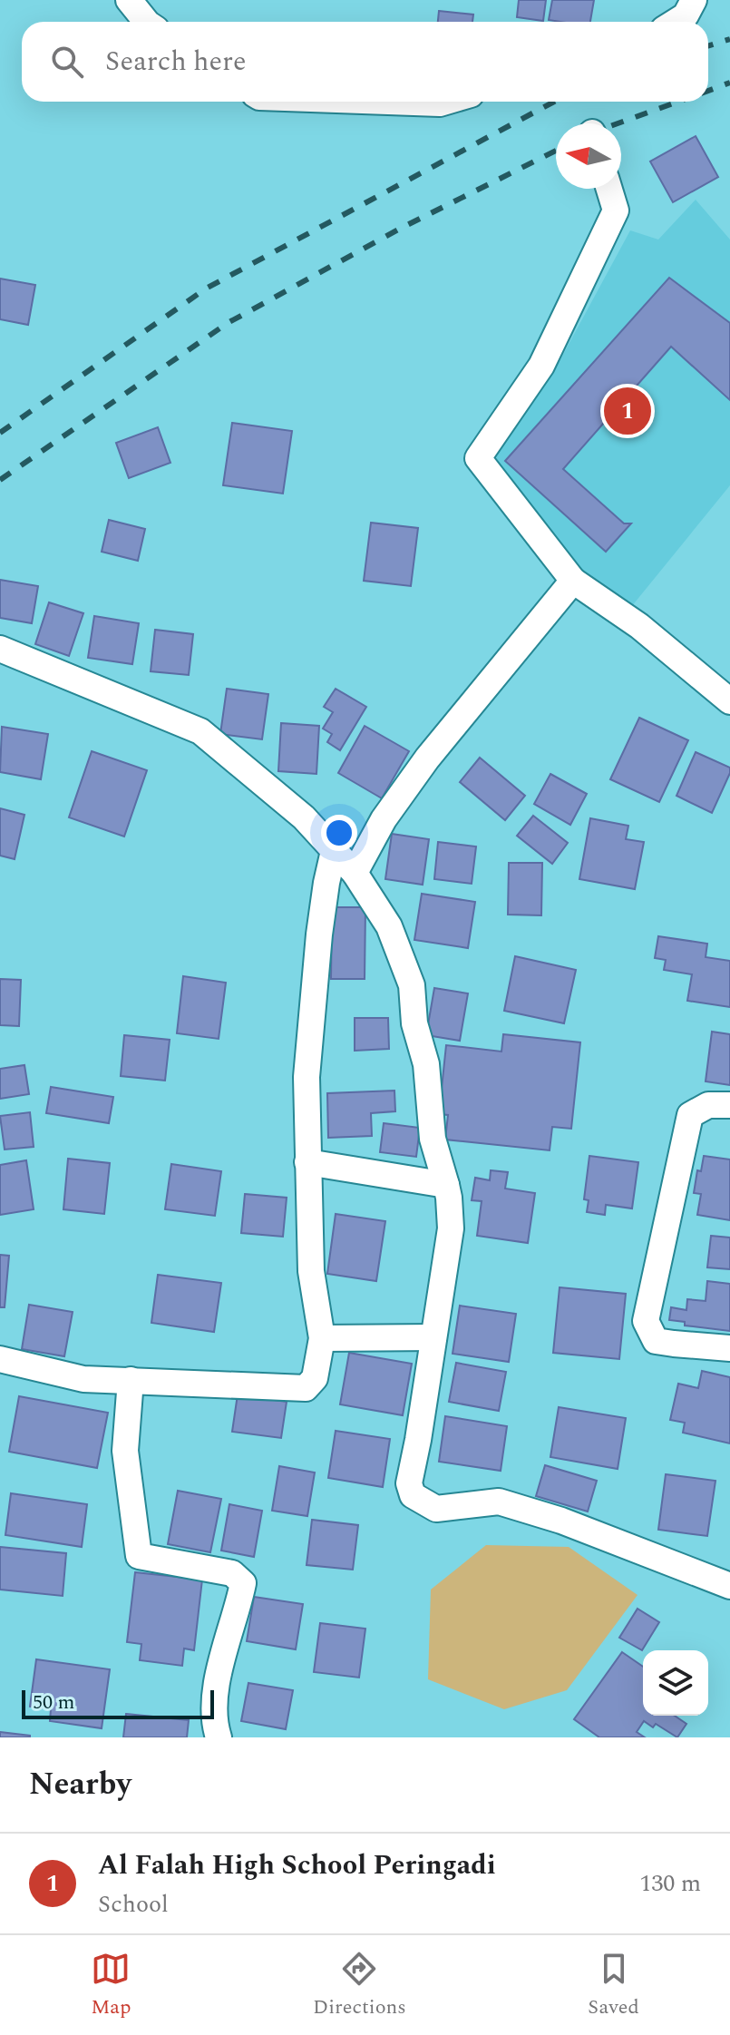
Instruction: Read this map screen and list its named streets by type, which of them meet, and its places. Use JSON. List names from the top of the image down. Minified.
{"scale_bar":"50 m","north":"left","page":{"search":"Search here","pins":"1","scale":"50 m","heading":"Nearby","list":[{"mark":"1","name":"Al Falah High School Peringadi","note":"School","value":"130 m"}],"nav":["Map","Directions","Saved"]}}
